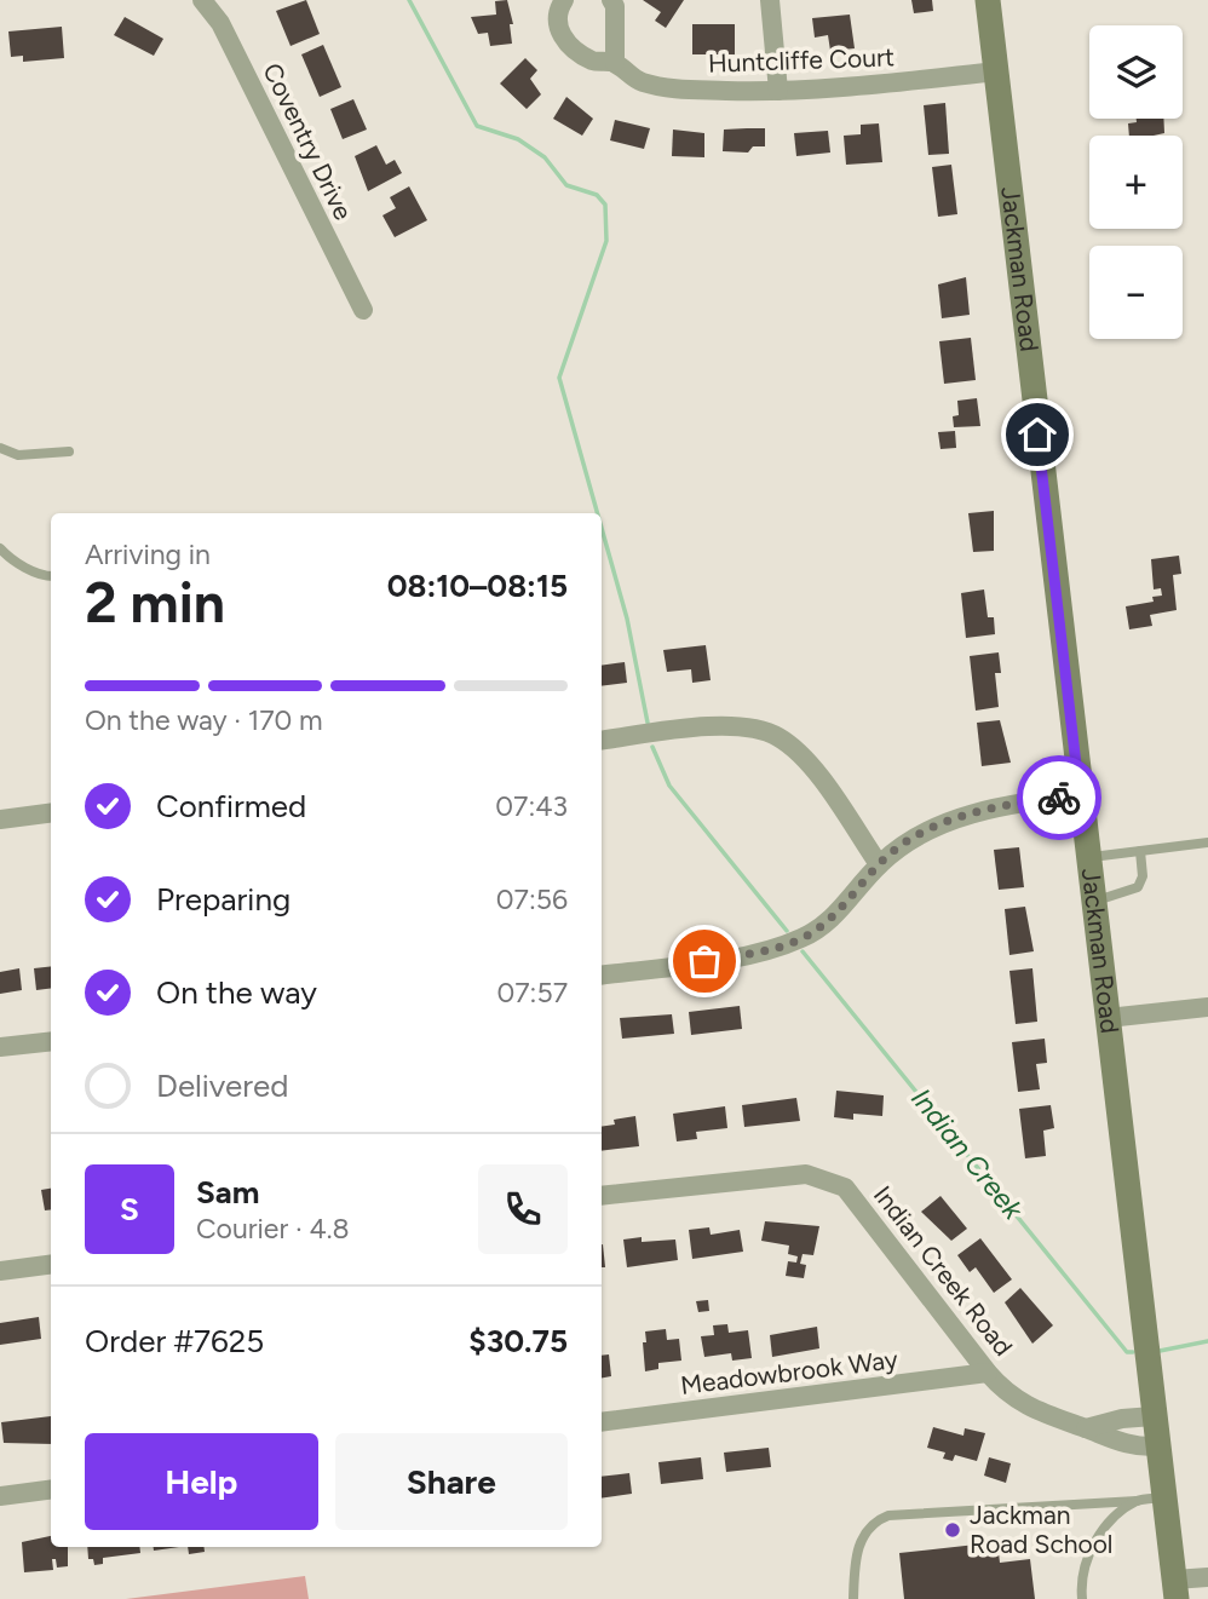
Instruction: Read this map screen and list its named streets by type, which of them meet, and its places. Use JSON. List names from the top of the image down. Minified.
{"streets":{"street":["Huntcliffe Court","Coventry Drive","Jackman Road","Indian Creek Road","Meadowbrook Way"]},"crossings":[["Huntcliffe Court","Jackman Road"],["Jackman Road","Indian Creek Road"],["Indian Creek Road","Meadowbrook Way"]],"water":["Indian Creek"],"places":["Jackman Road School"],"page":{"map_buttons":["+","−"],"heading":["2 min","Arriving in","08:10–08:15"],"panel":["Sam","Courier · 4.8","Order #7625","$30.75"],"bar":"On the way · 170 m","list":[["Confirmed","07:43"],["Preparing","07:56"],["On the way","07:57"],"Delivered"],"round":"S","buttons":["Help","Share"]}}
